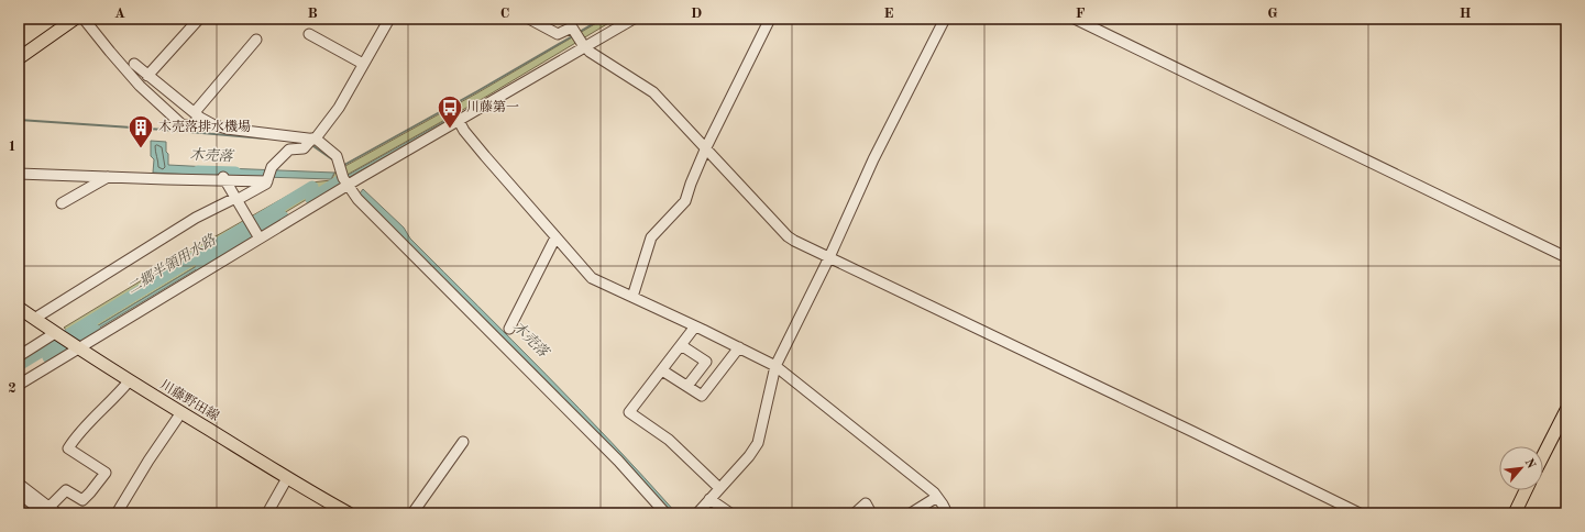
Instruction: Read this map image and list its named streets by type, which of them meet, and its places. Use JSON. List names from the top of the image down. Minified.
{"streets":{"main road":["川藤野田線"]},"water":["木売落","二郷半領用水路"],"places":{"bus stop":["川藤第一"],"building":["木売落排水機場"]},"north":"top right","grid":{"columns":["A","B","C","D","E","F","G","H"],"rows":["1","2"]}}
